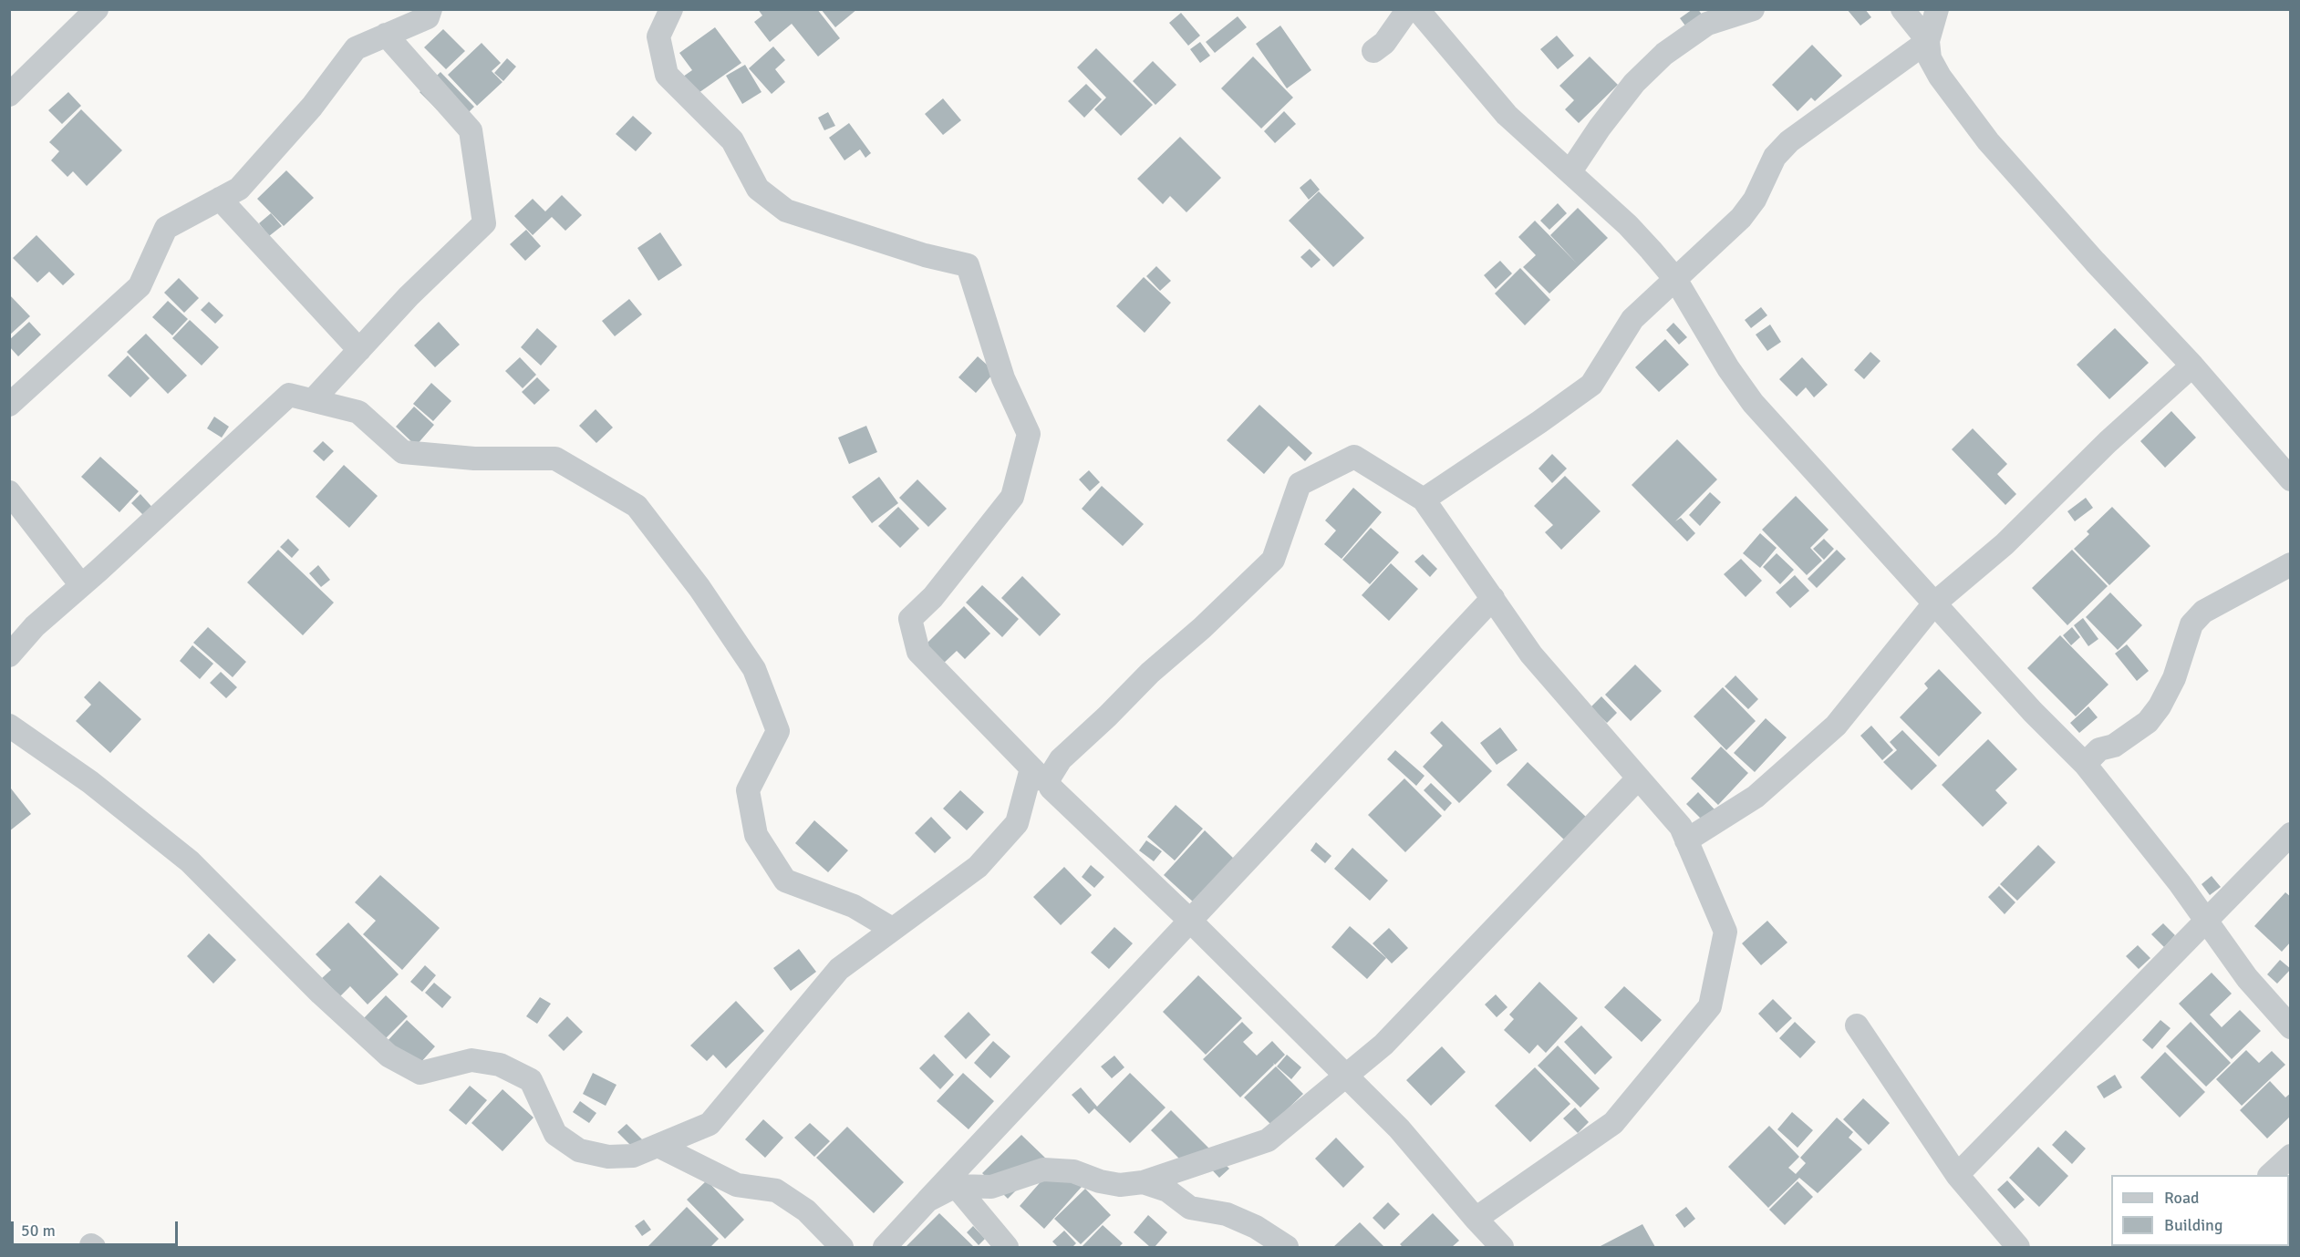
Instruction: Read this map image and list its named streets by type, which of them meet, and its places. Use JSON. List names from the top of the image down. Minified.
{"legend":["Road","Building"],"scale_bar":"50 m"}
